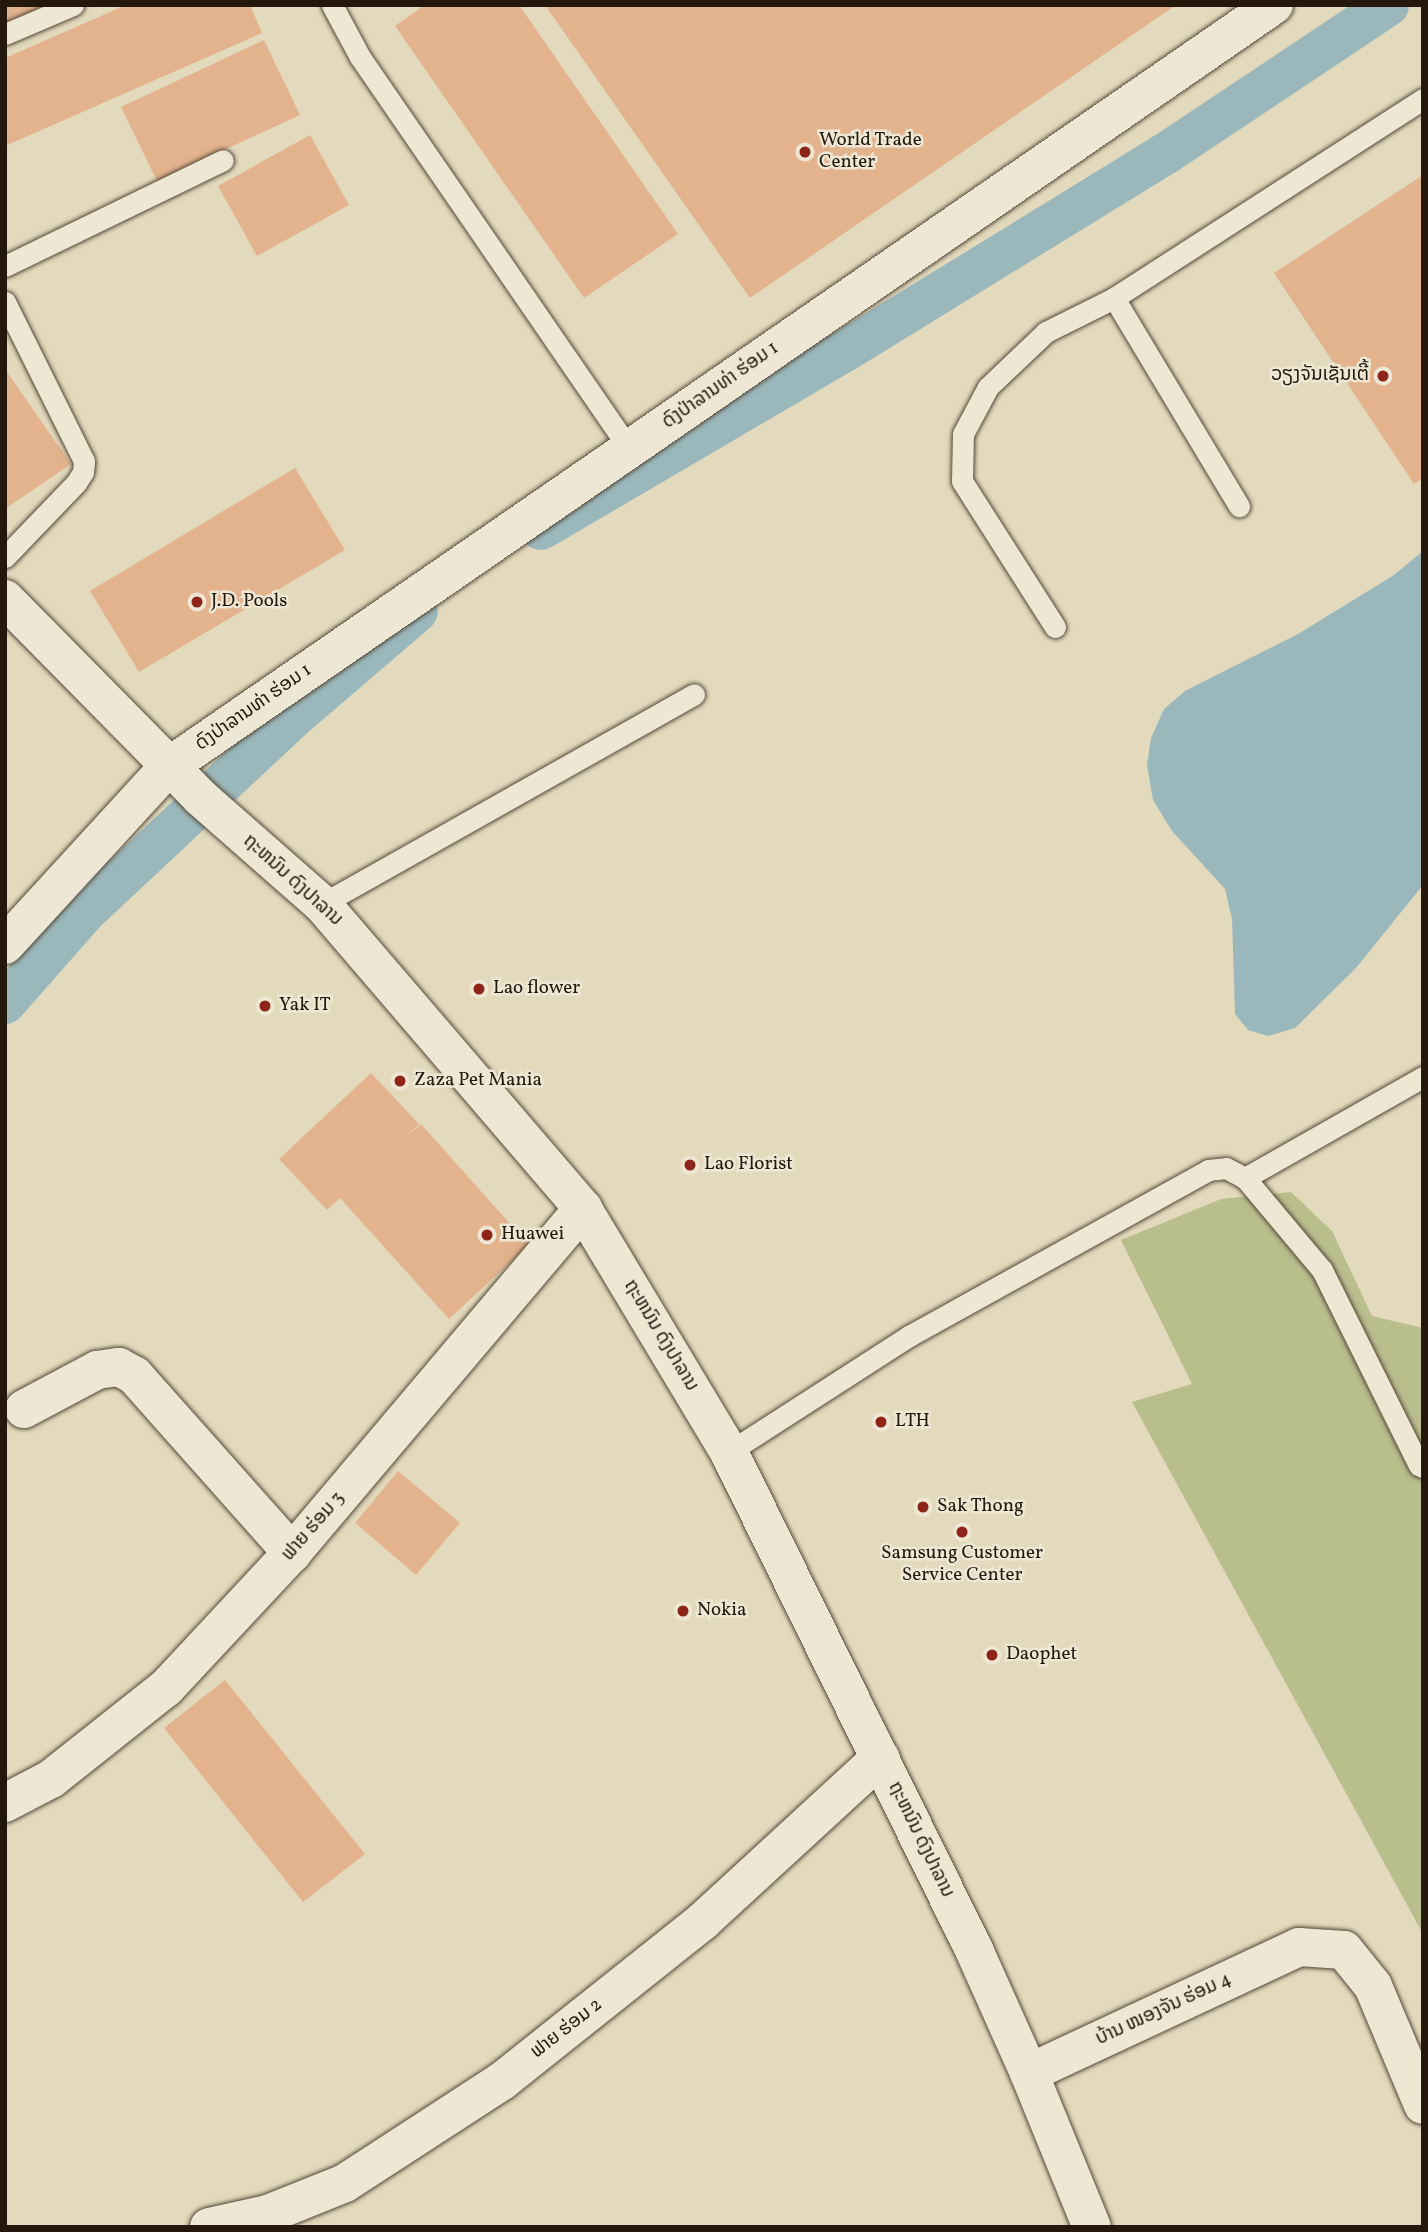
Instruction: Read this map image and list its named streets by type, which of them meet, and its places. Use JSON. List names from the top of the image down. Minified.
{"streets":{"street":["ດົງປ່າລານທ່າ ຮ່ອມ 1","ຖະຫນົນ ດົງປາລານ","ຟາຍ ຮ່ອມ 3","ບ້ານ ໜອງຈັນ ຮ່ອມ 4","ຟາຍ ຮ່ອມ 2"]},"crossings":[["ດົງປ່າລານທ່າ ຮ່ອມ 1","ຖະຫນົນ ດົງປາລານ"],["ຖະຫນົນ ດົງປາລານ","ຟາຍ ຮ່ອມ 3"],["ຖະຫນົນ ດົງປາລານ","ບ້ານ ໜອງຈັນ ຮ່ອມ 4"],["ຖະຫນົນ ດົງປາລານ","ຟາຍ ຮ່ອມ 2"]],"places":["World Trade Center","ວຽງຈັນເຊັນເຕີ້","J.D. Pools","Lao flower","Yak IT","Zaza Pet Mania","Lao Florist","Huawei","LTH","Sak Thong","Samsung Customer Service Center","Nokia","Daophet"]}
